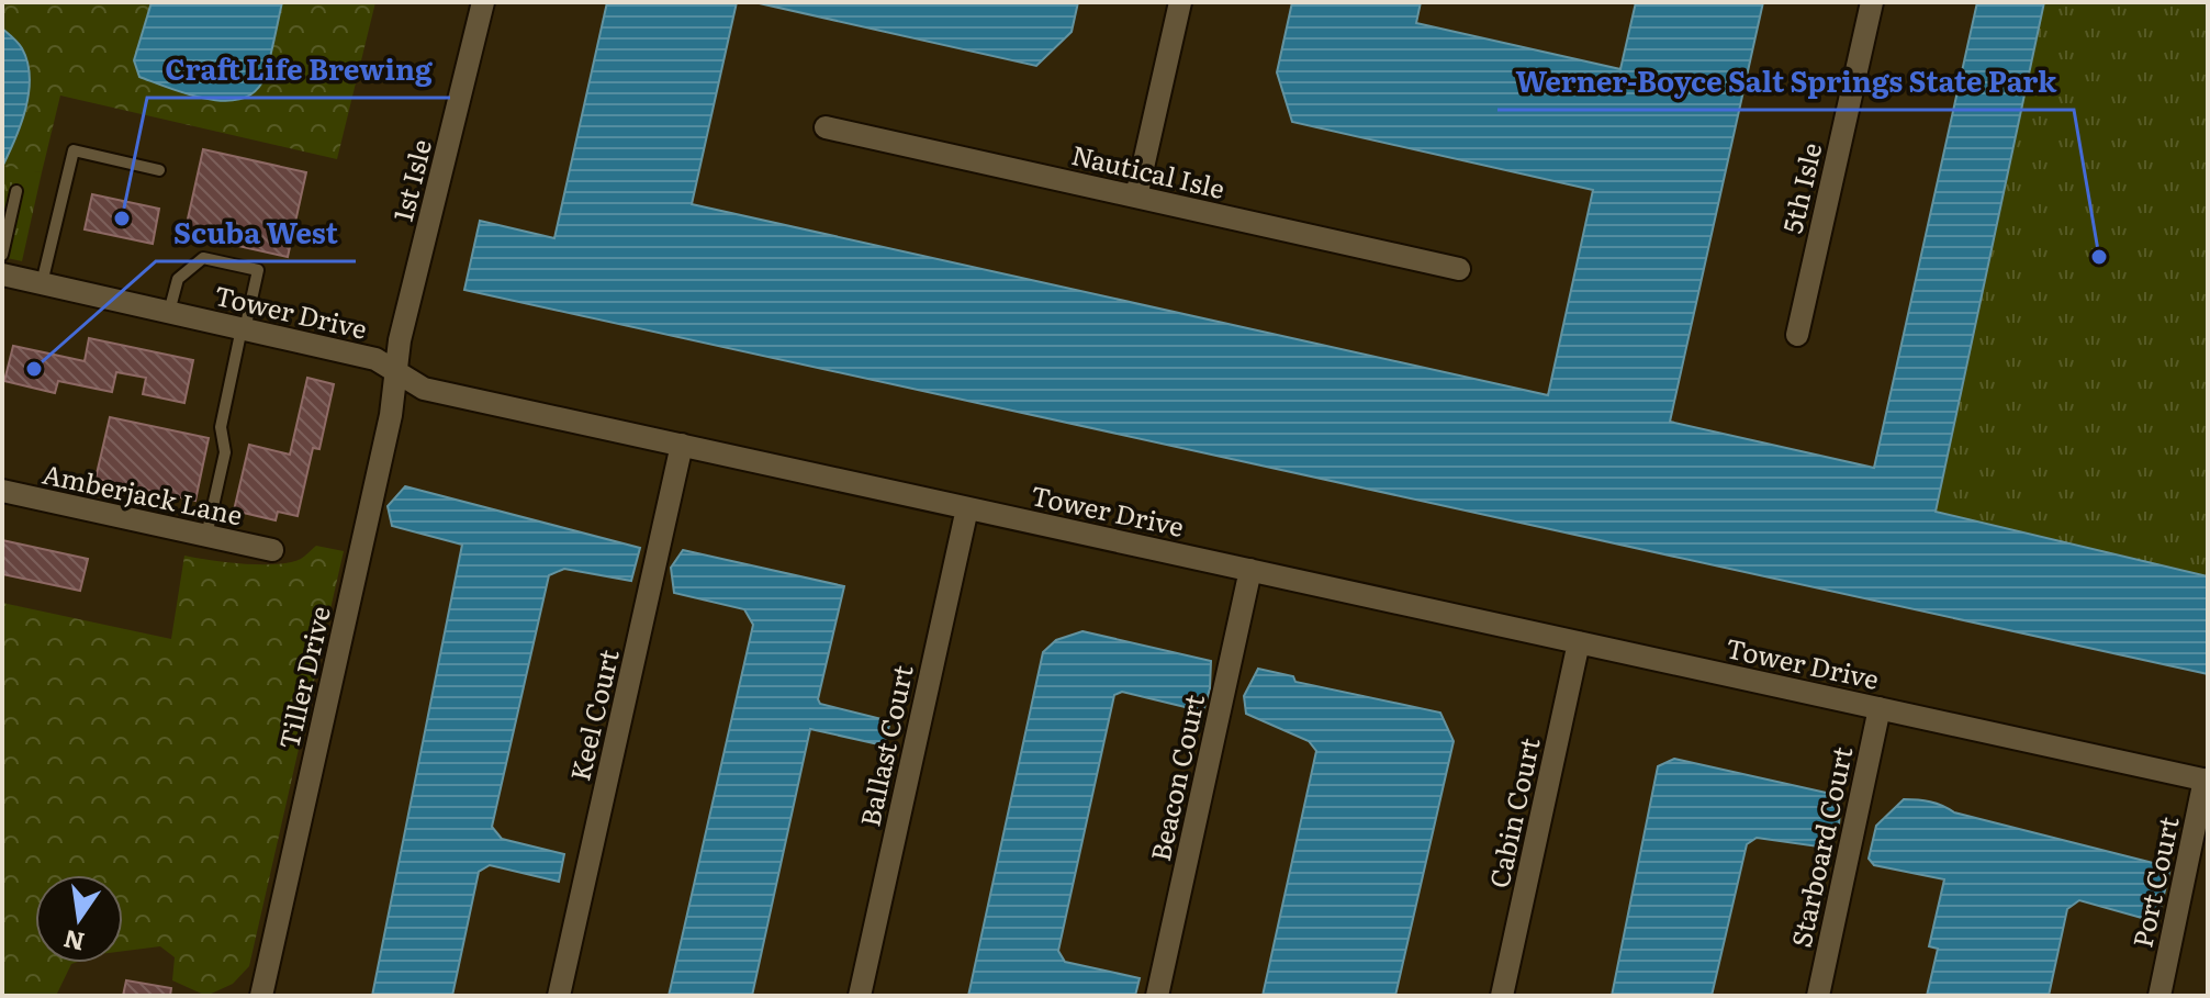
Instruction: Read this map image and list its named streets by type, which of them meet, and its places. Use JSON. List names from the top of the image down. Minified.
{"streets":{"street":["Nautical Isle","1st Isle","5th Isle","Tower Drive","Amberjack Lane","Tiller Drive","Keel Court","Ballast Court","Beacon Court","Cabin Court","Starboard Court","Port Court"]},"crossings":[["1st Isle","Tower Drive"],["1st Isle","Tiller Drive"],["Tower Drive","Tiller Drive"],["Tower Drive","Keel Court"],["Tower Drive","Ballast Court"],["Tower Drive","Beacon Court"],["Tower Drive","Cabin Court"],["Tower Drive","Starboard Court"],["Tower Drive","Port Court"]],"places":["Craft Life Brewing","Werner-Boyce Salt Springs State Park","Scuba West"],"north":"bottom"}
